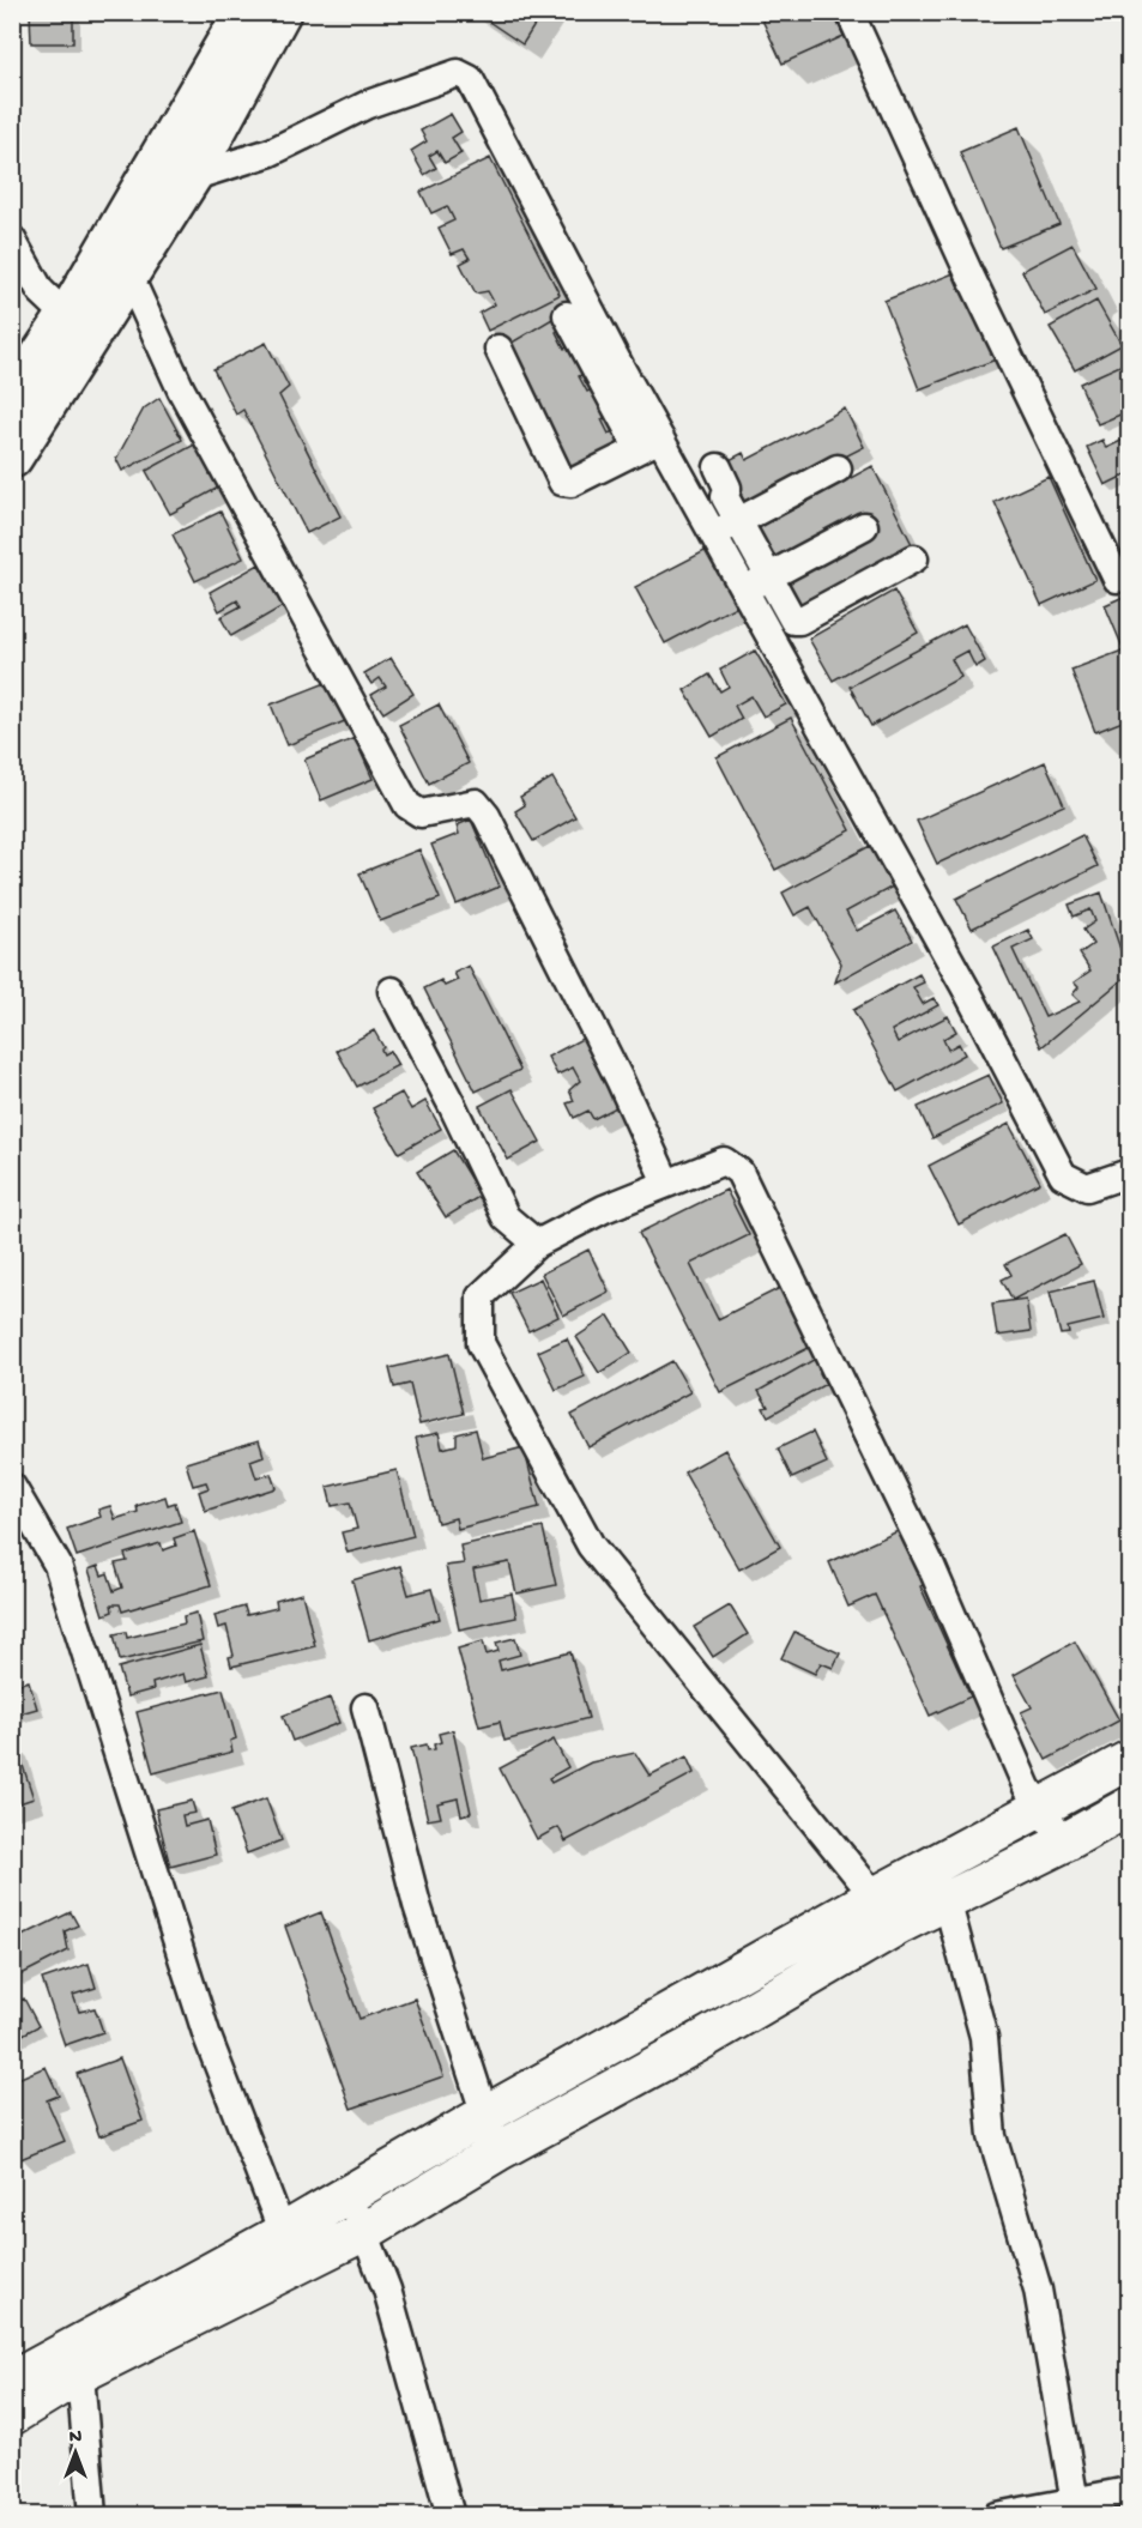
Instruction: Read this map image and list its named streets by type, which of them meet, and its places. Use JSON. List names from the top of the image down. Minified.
{"north":"top"}
